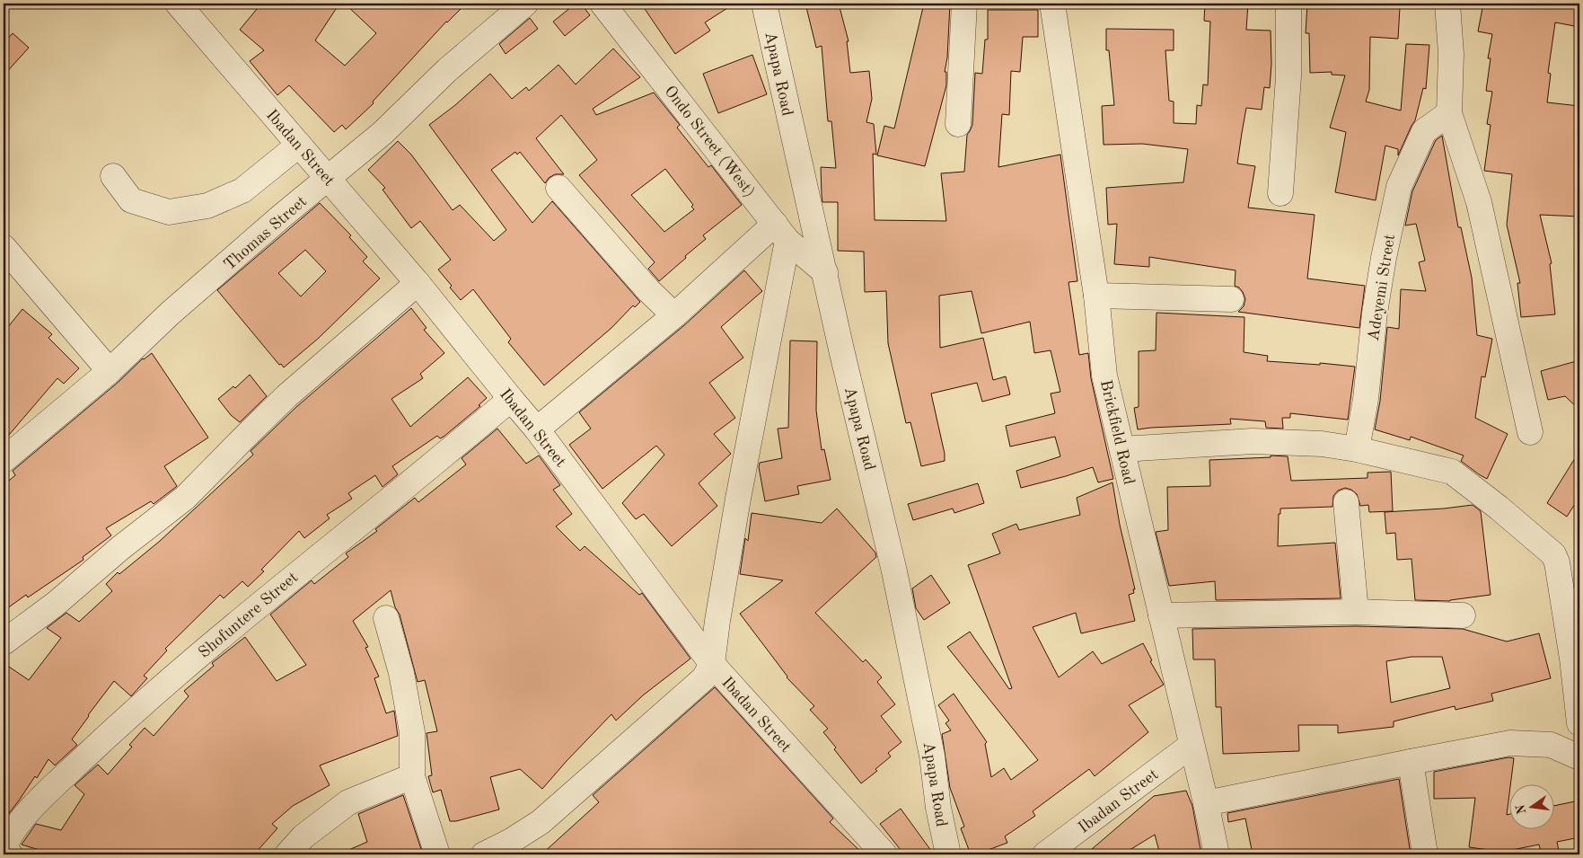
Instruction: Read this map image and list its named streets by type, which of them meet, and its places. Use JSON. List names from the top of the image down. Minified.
{"streets":{"street":["Apapa Road","Ondo Street (West)","Ibadan Street","Thomas Street","Adeyemi Street","Brickfield Road","Shofuntere Street"]},"crossings":[["Apapa Road","Ondo Street (West)"],["Ibadan Street","Thomas Street"],["Ibadan Street","Brickfield Road"],["Ibadan Street","Shofuntere Street"]],"north":"left"}
